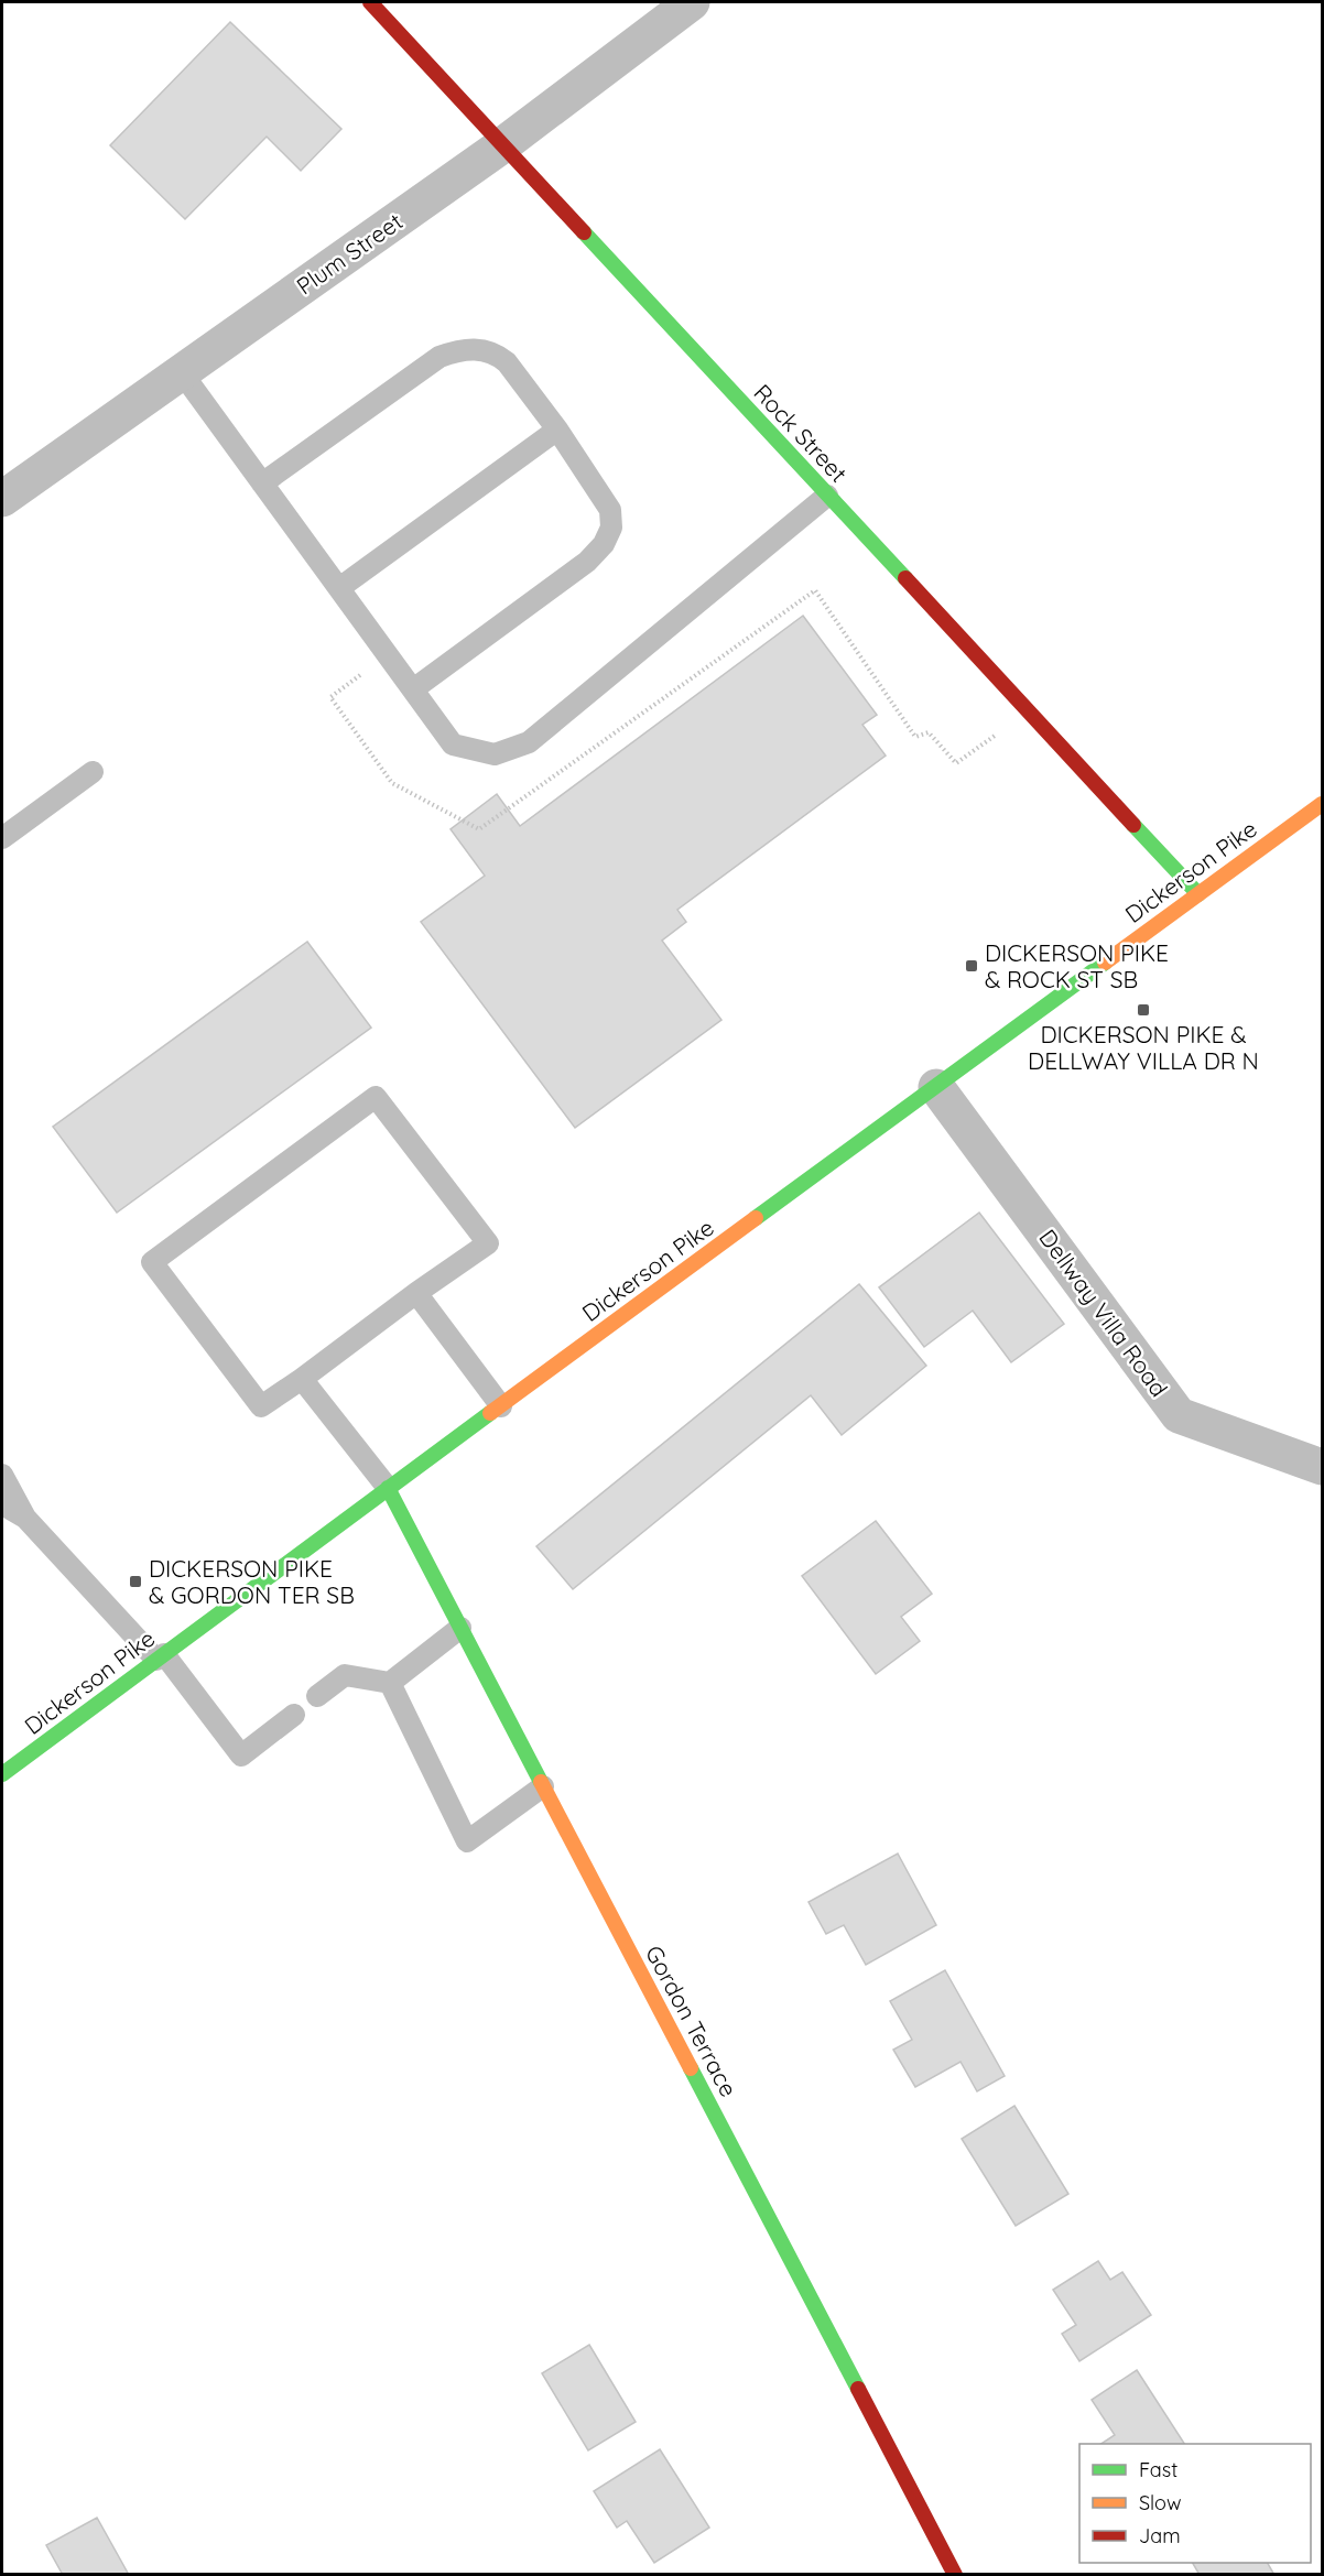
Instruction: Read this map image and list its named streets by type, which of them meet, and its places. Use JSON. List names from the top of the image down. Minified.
{"streets":{"street":["Plum Street","Rock Street","Dickerson Pike","Dellway Villa Road","Gordon Terrace"]},"crossings":[["Plum Street","Rock Street"],["Rock Street","Dickerson Pike"],["Dickerson Pike","Dellway Villa Road"],["Dickerson Pike","Gordon Terrace"]],"places":{"transit":["DICKERSON PIKE & ROCK ST SB","DICKERSON PIKE & DELLWAY VILLA DR N","DICKERSON PIKE & GORDON TER SB"]},"legend":["Fast","Slow","Jam"]}
